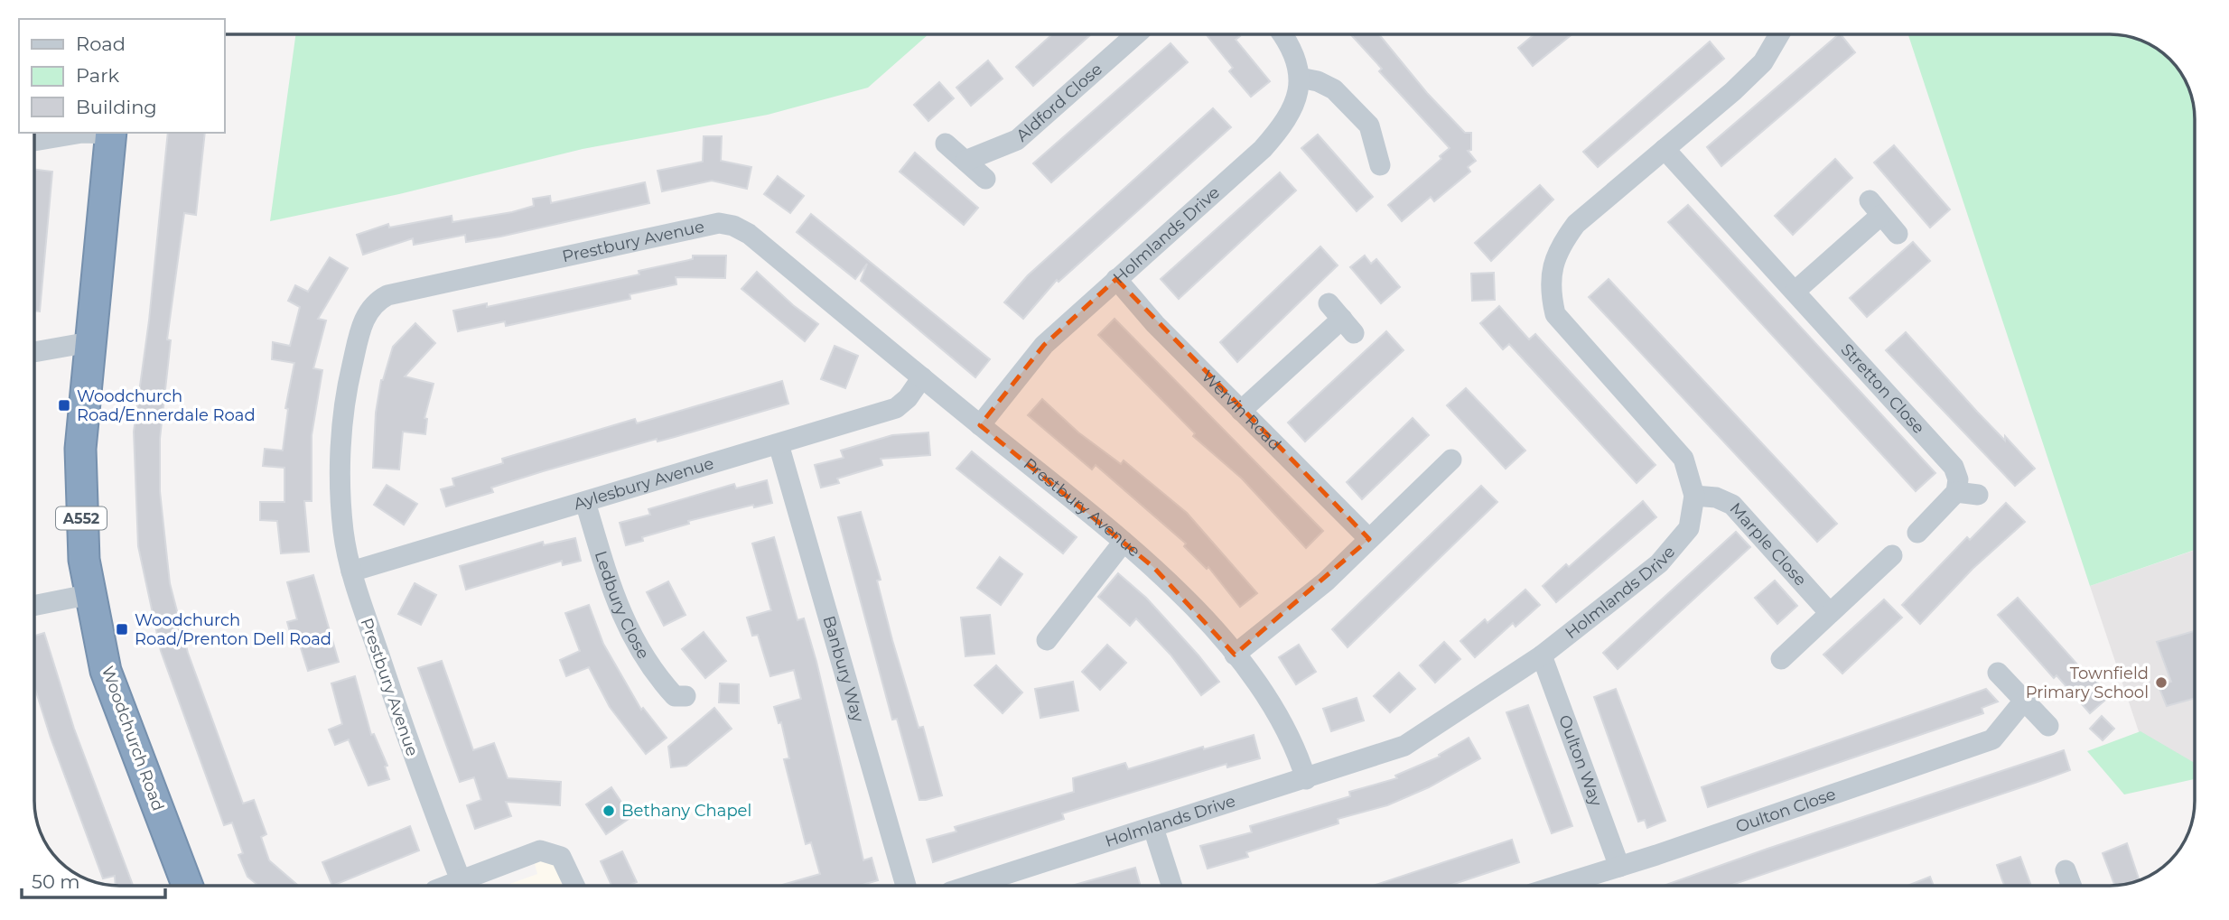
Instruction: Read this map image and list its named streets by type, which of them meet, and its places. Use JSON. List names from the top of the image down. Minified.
{"streets":{"highway":["A552","Woodchurch Road"],"street":["Aldford Close","Holmlands Drive","Prestbury Avenue","Stretton Close","Wervin Road","Aylesbury Avenue","Marple Close","Ledbury Close","Banbury Way","Oulton Way","Oulton Close"]},"crossings":[["Holmlands Drive","Prestbury Avenue"],["Holmlands Drive","Stretton Close"],["Holmlands Drive","Wervin Road"],["Holmlands Drive","Marple Close"],["Holmlands Drive","Oulton Way"],["Prestbury Avenue","Aylesbury Avenue"],["Aylesbury Avenue","Ledbury Close"],["Aylesbury Avenue","Banbury Way"],["Oulton Way","Oulton Close"]],"places":{"transit":["Woodchurch Road/Ennerdale Road","Woodchurch Road/Prenton Dell Road"],"other":["Townfield Primary School","Bethany Chapel"]},"legend":["Road","Park","Building"],"scale_bar":"50 m"}
